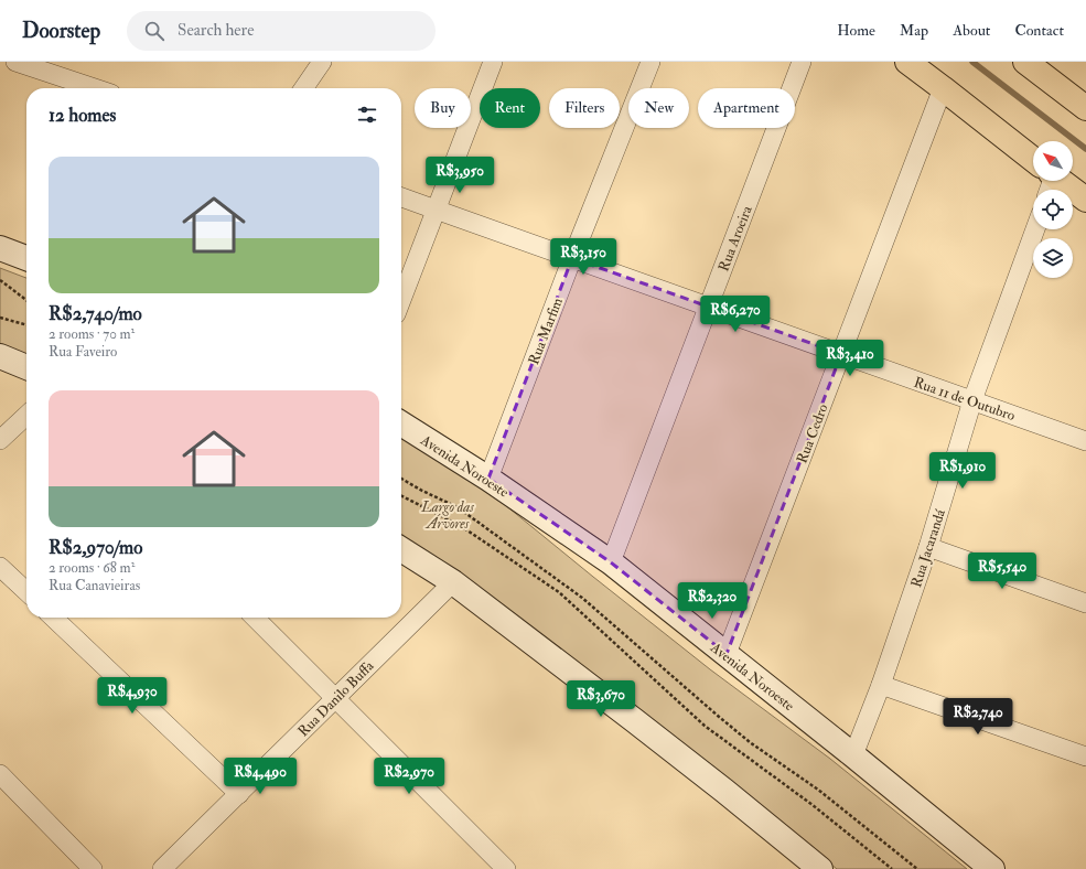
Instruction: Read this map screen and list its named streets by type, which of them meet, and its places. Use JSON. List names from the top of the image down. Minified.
{"streets":{"main road":["Avenida Noroeste"],"street":["Rua Aroeira","Rua Marfim","Rua 11 de Outubro","Rua Cedro","Rua Jacarandá","Rua Danilo Buffa"]},"crossings":[["Rua Aroeira","Rua 11 de Outubro"],["Rua Aroeira","Avenida Noroeste"],["Rua Marfim","Rua 11 de Outubro"],["Rua Marfim","Avenida Noroeste"],["Rua 11 de Outubro","Rua Cedro"],["Rua 11 de Outubro","Rua Jacarandá"],["Rua Cedro","Avenida Noroeste"],["Avenida Noroeste","Rua Jacarandá"]],"parks":["Largo das Árvores"],"north":"top left","page":{"header":"Doorstep","search":"Search here","nav":["Home","Map","About","Contact"],"chip":["Buy","Rent","Filters","New","Apartment"],"heading":"12 homes","list":[{"name":"R$2,740/mo","note":"2 rooms · 70 m² · Rua Faveiro"},{"name":"R$2,970/mo","note":"2 rooms · 68 m² · Rua Canavieiras"}],"price":["R$3,950","R$3,150","R$6,270","R$3,410","R$1,910","R$5,540","R$2,320","R$4,930","R$3,670","R$2,740","R$4,490","R$2,970"]}}
